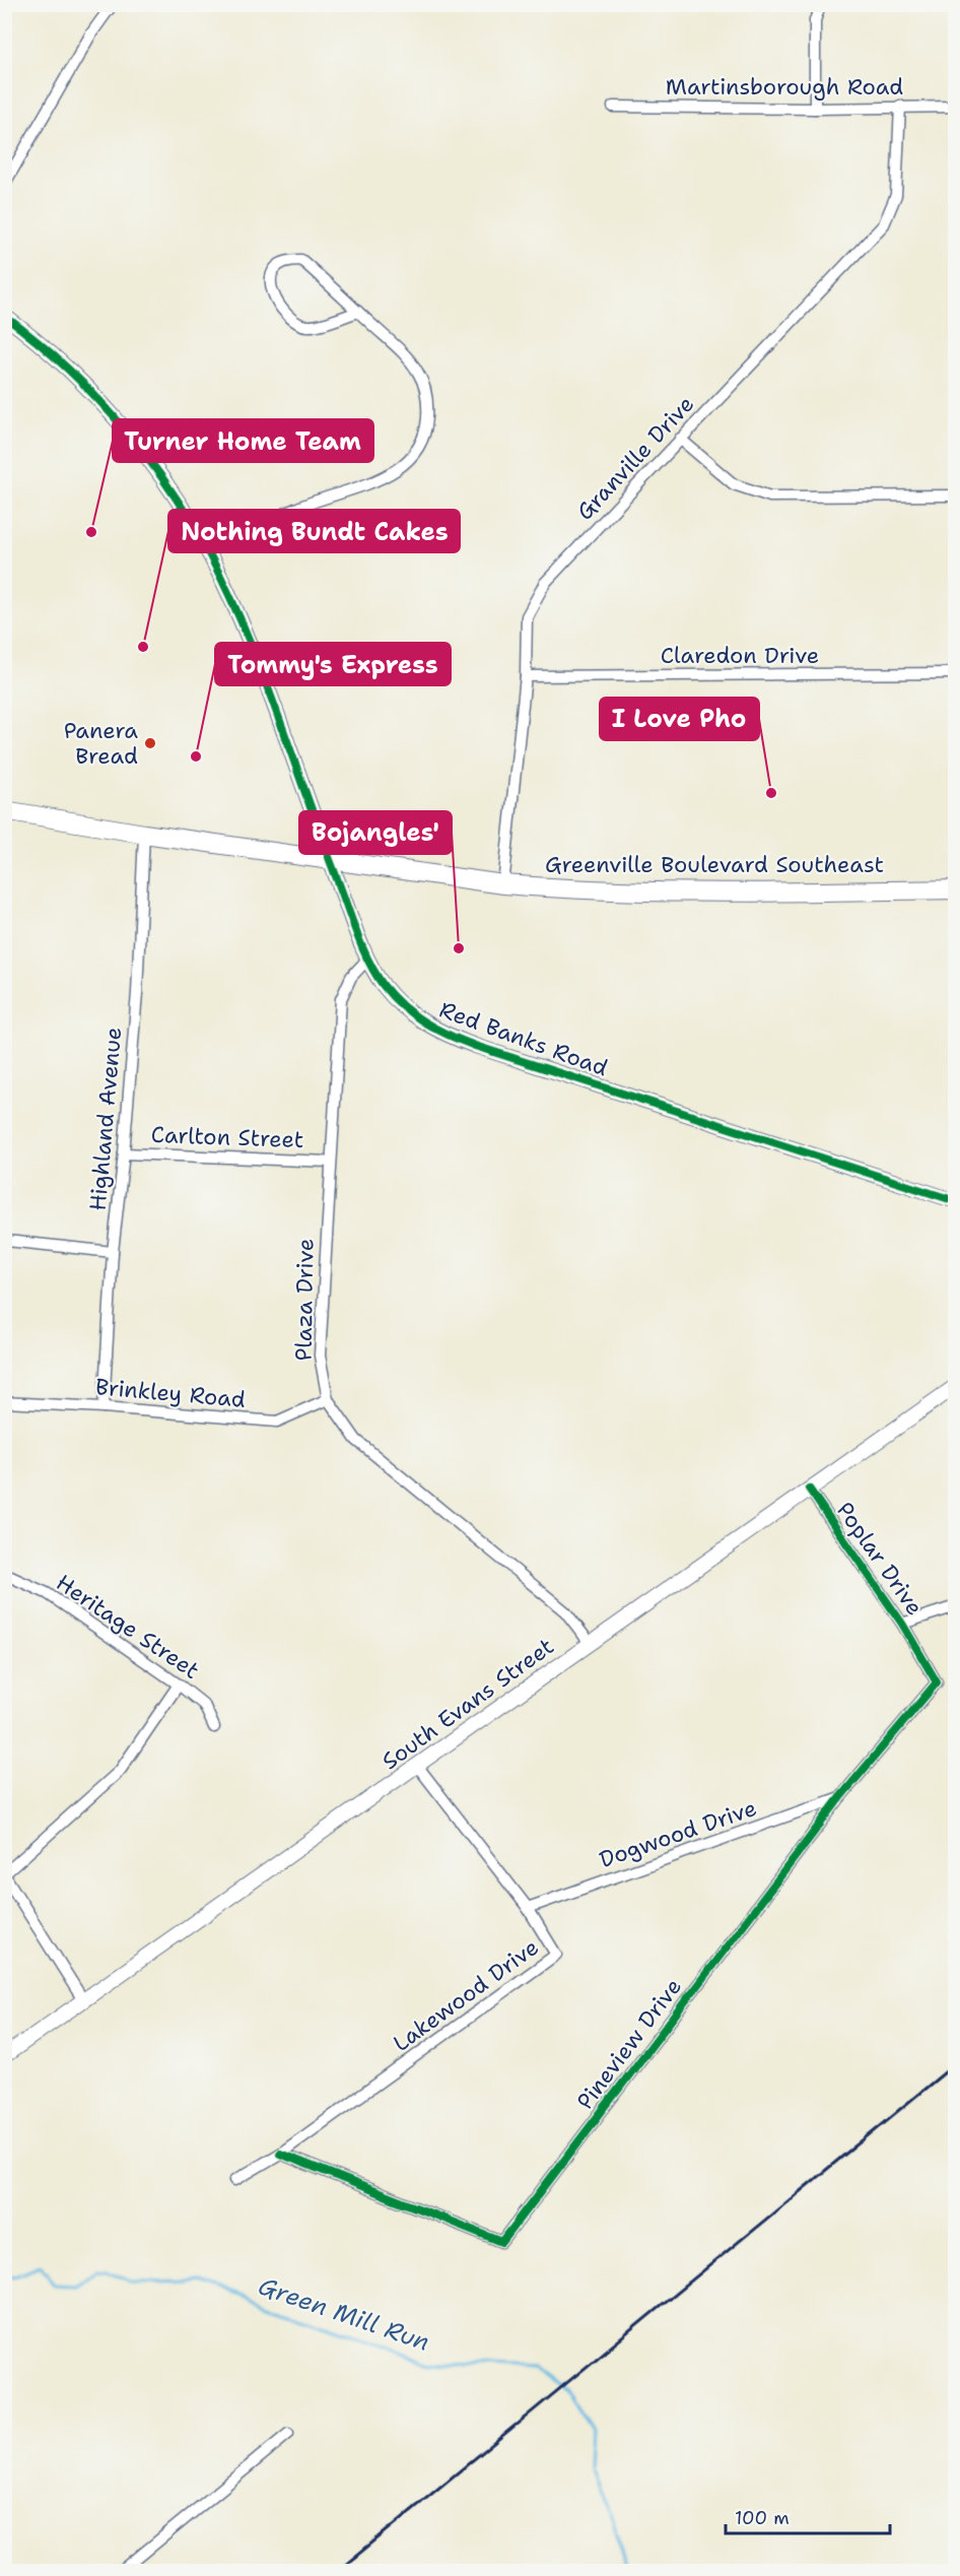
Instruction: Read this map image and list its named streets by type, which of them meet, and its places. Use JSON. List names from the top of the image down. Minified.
{"streets":{"highway":["Greenville Boulevard Southeast"],"street":["Martinsborough Road","Granville Drive","Claredon Drive","Red Banks Road","Highland Avenue","Carlton Street","Plaza Drive","Brinkley Road","Poplar Drive","Heritage Street","South Evans Street","Dogwood Drive","Lakewood Drive","Pineview Drive"]},"crossings":[["Martinsborough Road","Granville Drive"],["Granville Drive","Claredon Drive"],["Granville Drive","Greenville Boulevard Southeast"],["Greenville Boulevard Southeast","Red Banks Road"],["Greenville Boulevard Southeast","Highland Avenue"],["Red Banks Road","Plaza Drive"],["Highland Avenue","Carlton Street"],["Highland Avenue","Brinkley Road"],["Carlton Street","Plaza Drive"],["Plaza Drive","Brinkley Road"],["Plaza Drive","South Evans Street"],["Poplar Drive","South Evans Street"],["Poplar Drive","Pineview Drive"],["South Evans Street","Lakewood Drive"],["Dogwood Drive","Lakewood Drive"],["Dogwood Drive","Pineview Drive"],["Lakewood Drive","Pineview Drive"]],"water":["Green Mill Run"],"places":["Turner Home Team","Nothing Bundt Cakes","Panera Bread","Tommy's Express","I Love Pho","Bojangles'"],"scale_bar":"100 m"}
